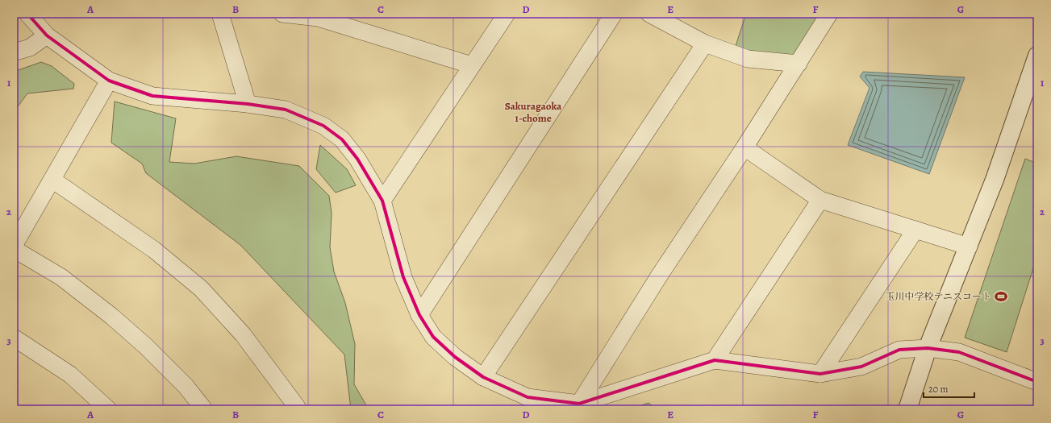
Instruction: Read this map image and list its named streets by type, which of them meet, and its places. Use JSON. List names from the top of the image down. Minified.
{"districts":["Sakuragaoka 1-chome"],"places":{"sports":["玉川中学校テニスコート"]},"scale_bar":"20 m","grid":{"columns":["A","B","C","D","E","F","G"],"rows":["1","2","3"]}}
